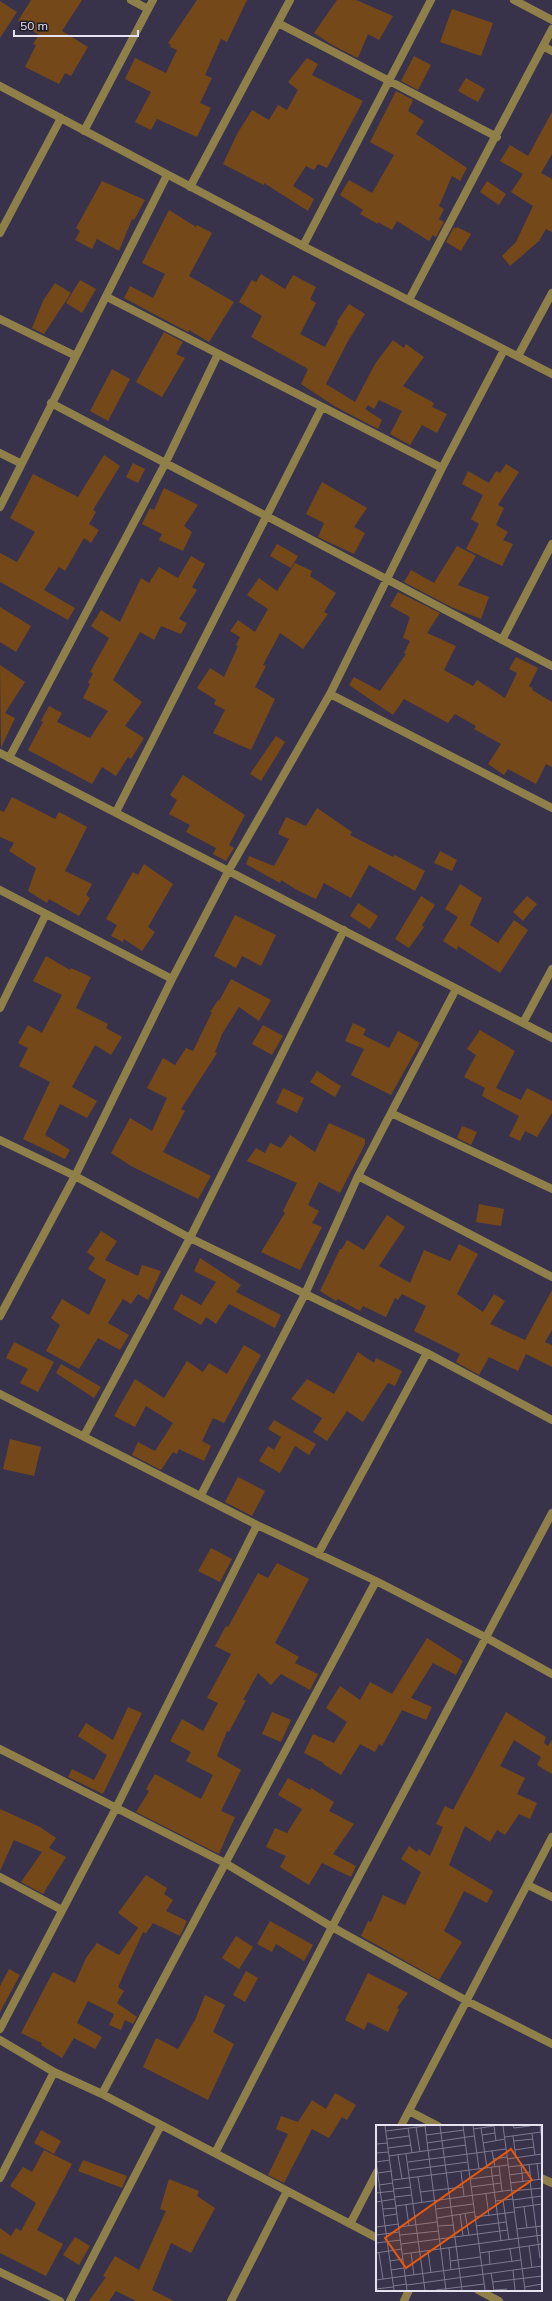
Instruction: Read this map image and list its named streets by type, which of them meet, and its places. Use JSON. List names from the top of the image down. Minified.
{"scale_bar":"50 m"}
